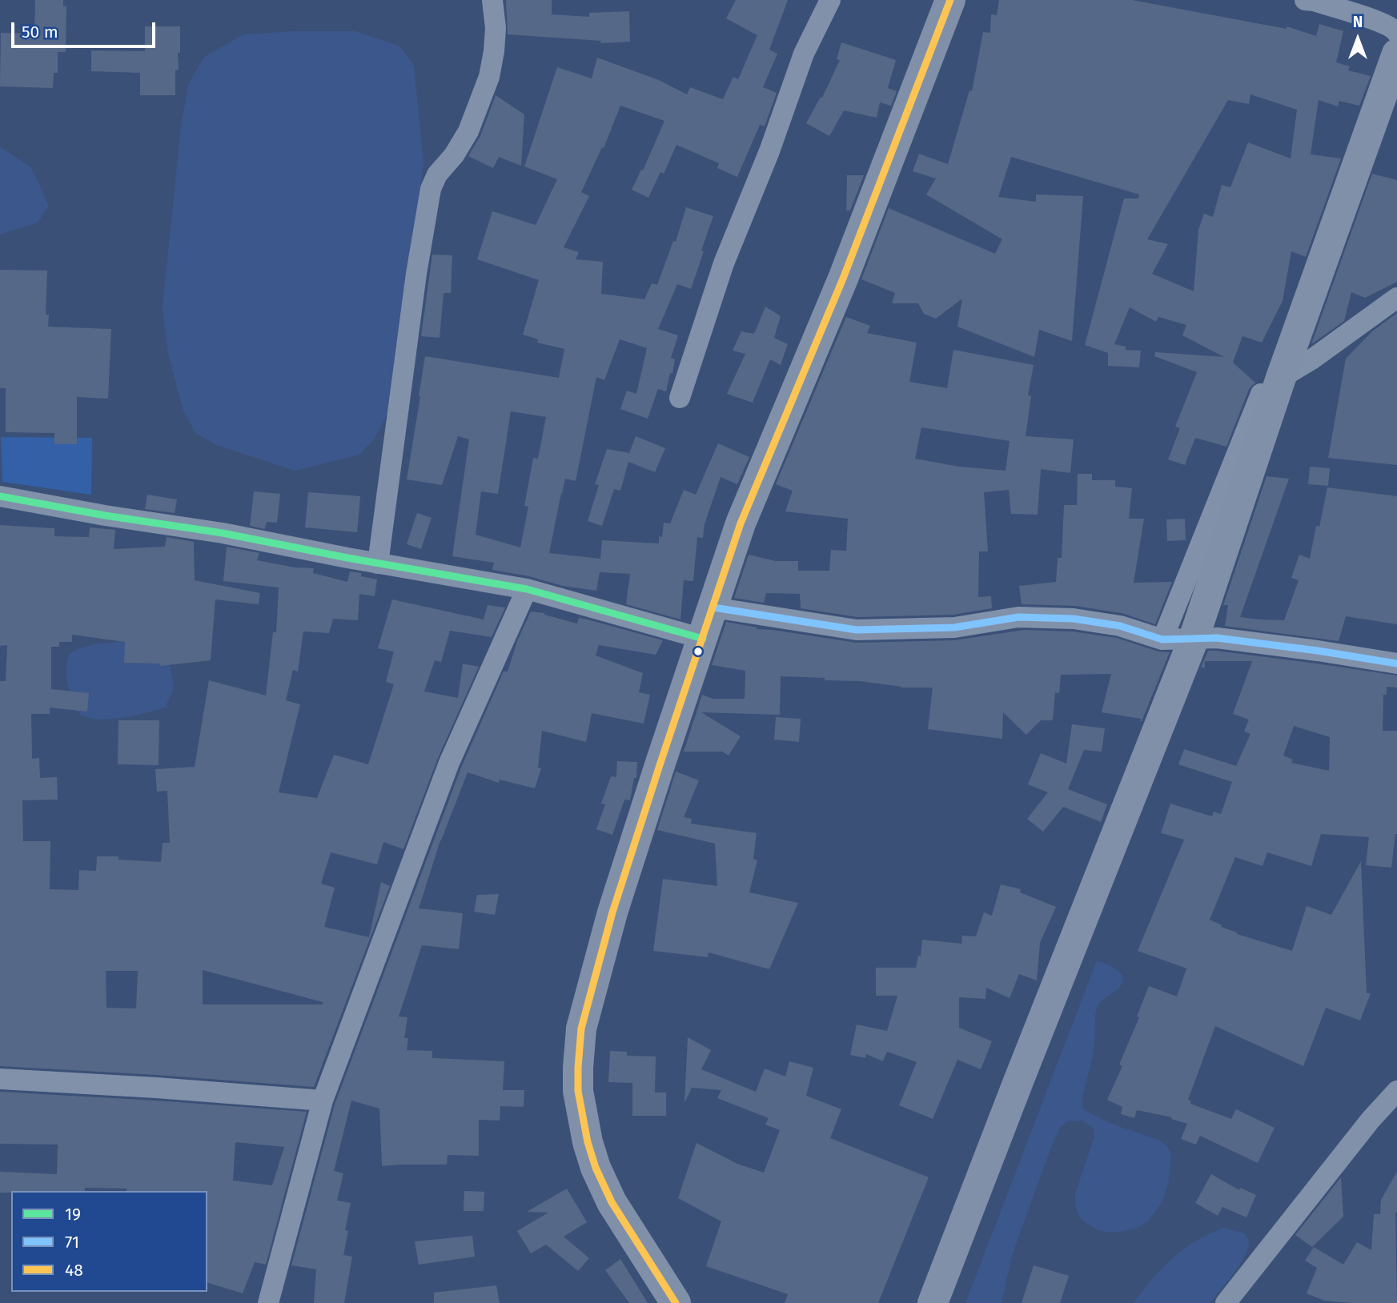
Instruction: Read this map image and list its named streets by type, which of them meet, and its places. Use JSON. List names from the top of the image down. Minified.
{"lines":["transit line 48","transit line 19","transit line 71"],"legend":["19","71","48"],"scale_bar":"50 m","north":"top"}
